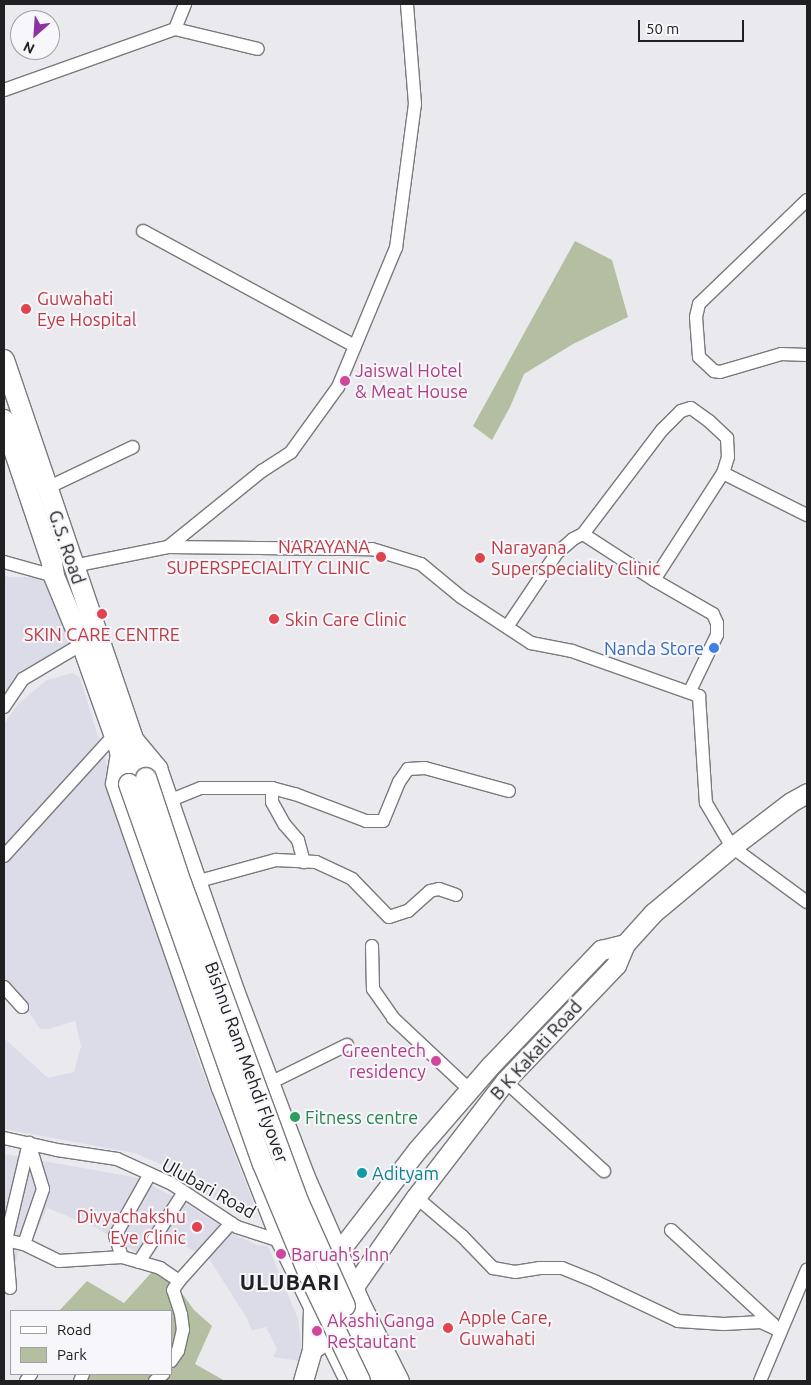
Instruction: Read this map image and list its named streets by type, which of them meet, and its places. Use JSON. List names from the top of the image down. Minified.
{"streets":{"main road":["G.S. Road","B K Kakati Road","Bishnu Ram Mehdi Flyover"],"street":["Ulubari Road"]},"crossings":[["G.S. Road","Bishnu Ram Mehdi Flyover"]],"districts":["ULUBARI"],"places":["Guwahati Eye Hospital","Jaiswal Hotel & Meat House","NARAYANA SUPERSPECIALITY CLINIC","Narayana Superspeciality Clinic","SKIN CARE CENTRE","Skin Care Clinic","Nanda Store","Greentech residency","Fitness centre","Adityam","Divyachakshu Eye Clinic","Baruah's Inn","Apple Care, Guwahati","Akashi Ganga Restautant"],"legend":["Road","Park"],"scale_bar":"50 m","north":"bottom left"}
